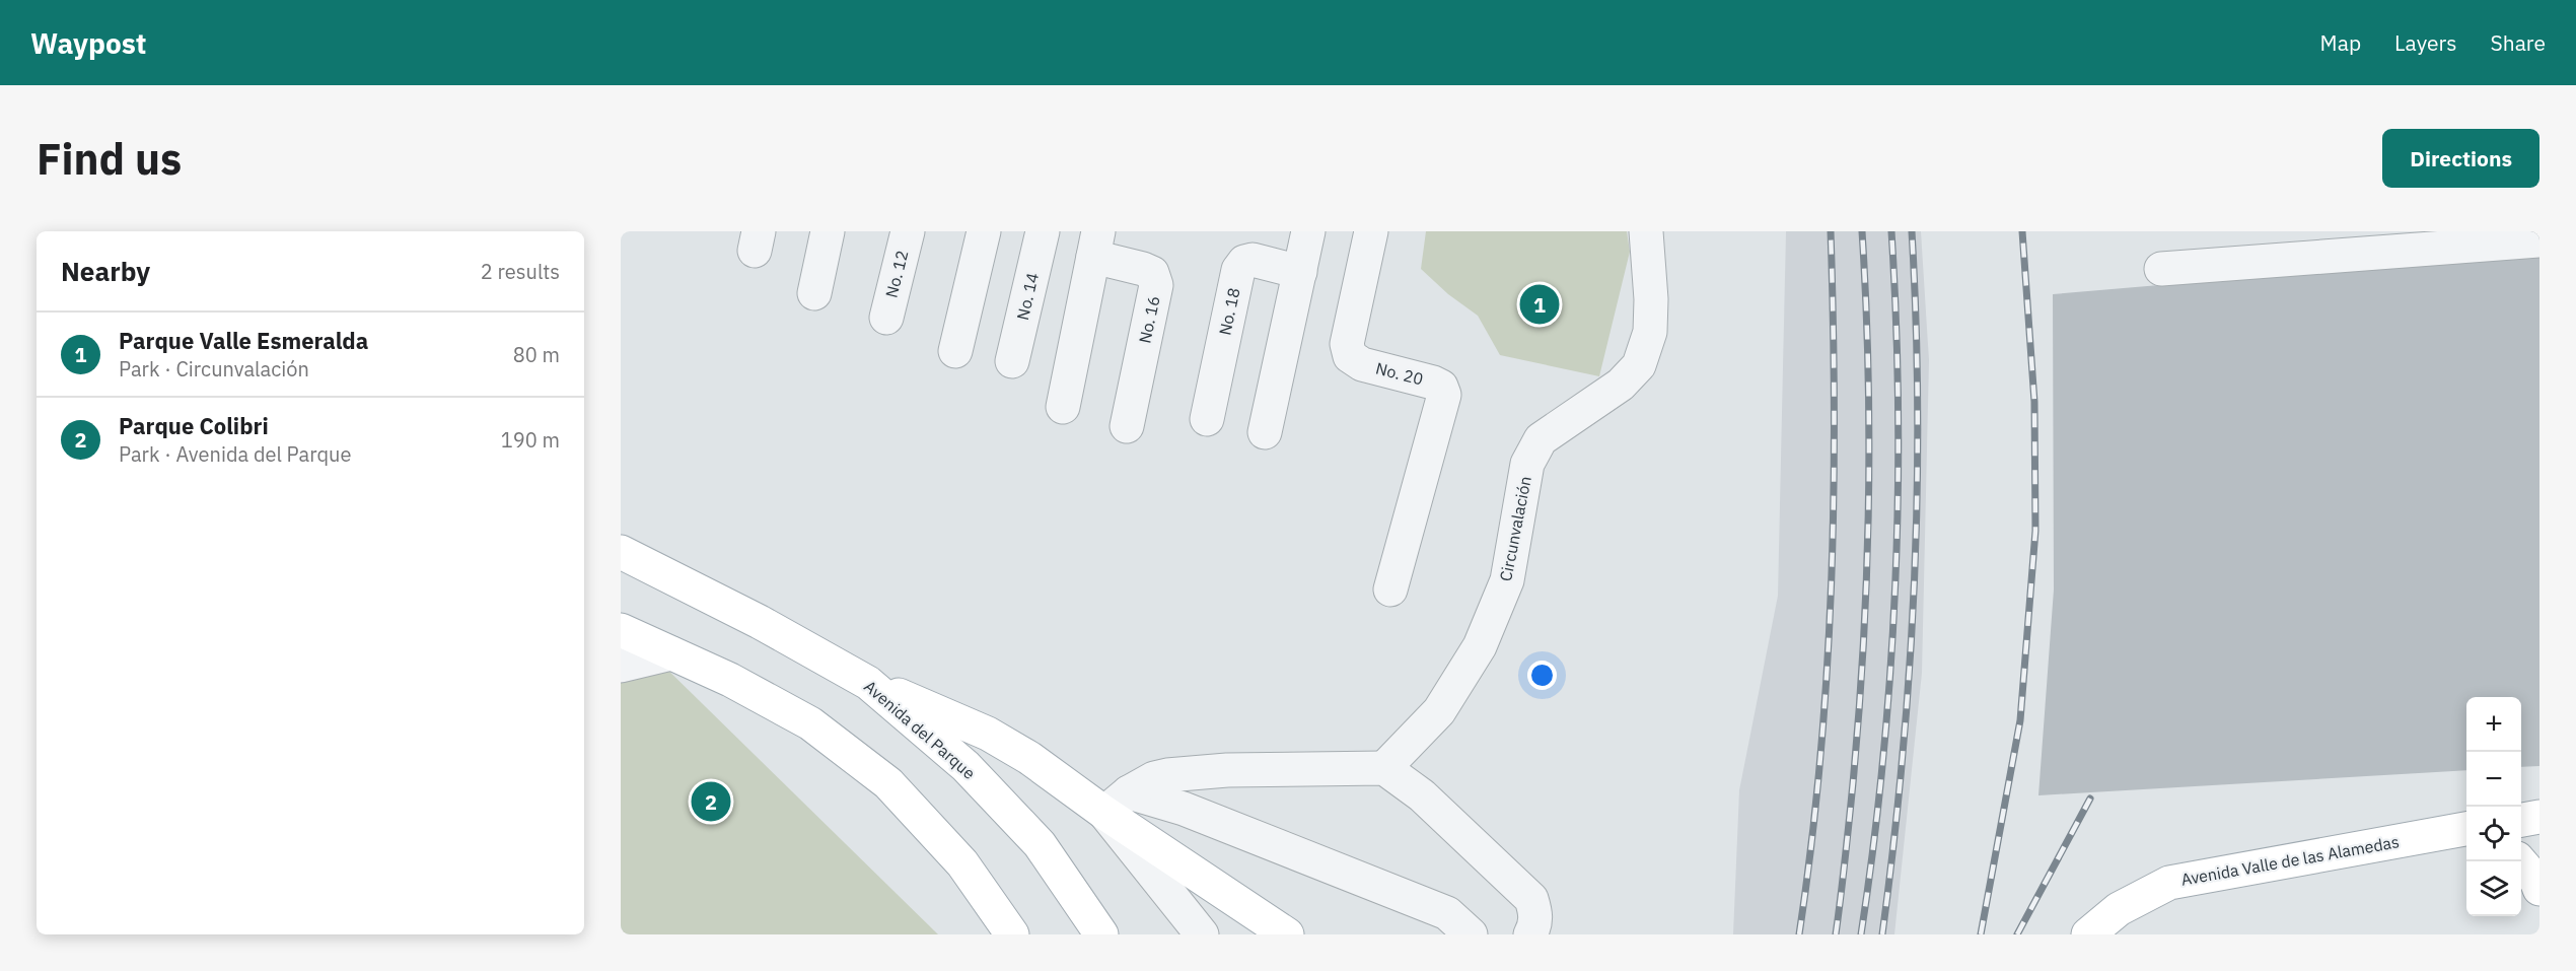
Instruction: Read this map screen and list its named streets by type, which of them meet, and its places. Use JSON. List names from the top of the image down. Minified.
{"streets":{"main road":["Avenida del Parque","Avenida Valle de las Alamedas"],"street":["No. 12","No. 14","No. 18","No. 16","No. 20","Circunvalación"]},"page":{"header":"Waypost","nav":["Map","Layers","Share"],"buttons":"Directions","title":"Find us","heading":["Nearby","2 results"],"pins":["1","2"],"list":[{"mark":"1","name":"Parque Valle Esmeralda","note":"Park · Circunvalación","value":"80 m"},{"mark":"2","name":"Parque Colibri","note":"Park · Avenida del Parque","value":"190 m"}],"map_buttons":["+","−"]}}
